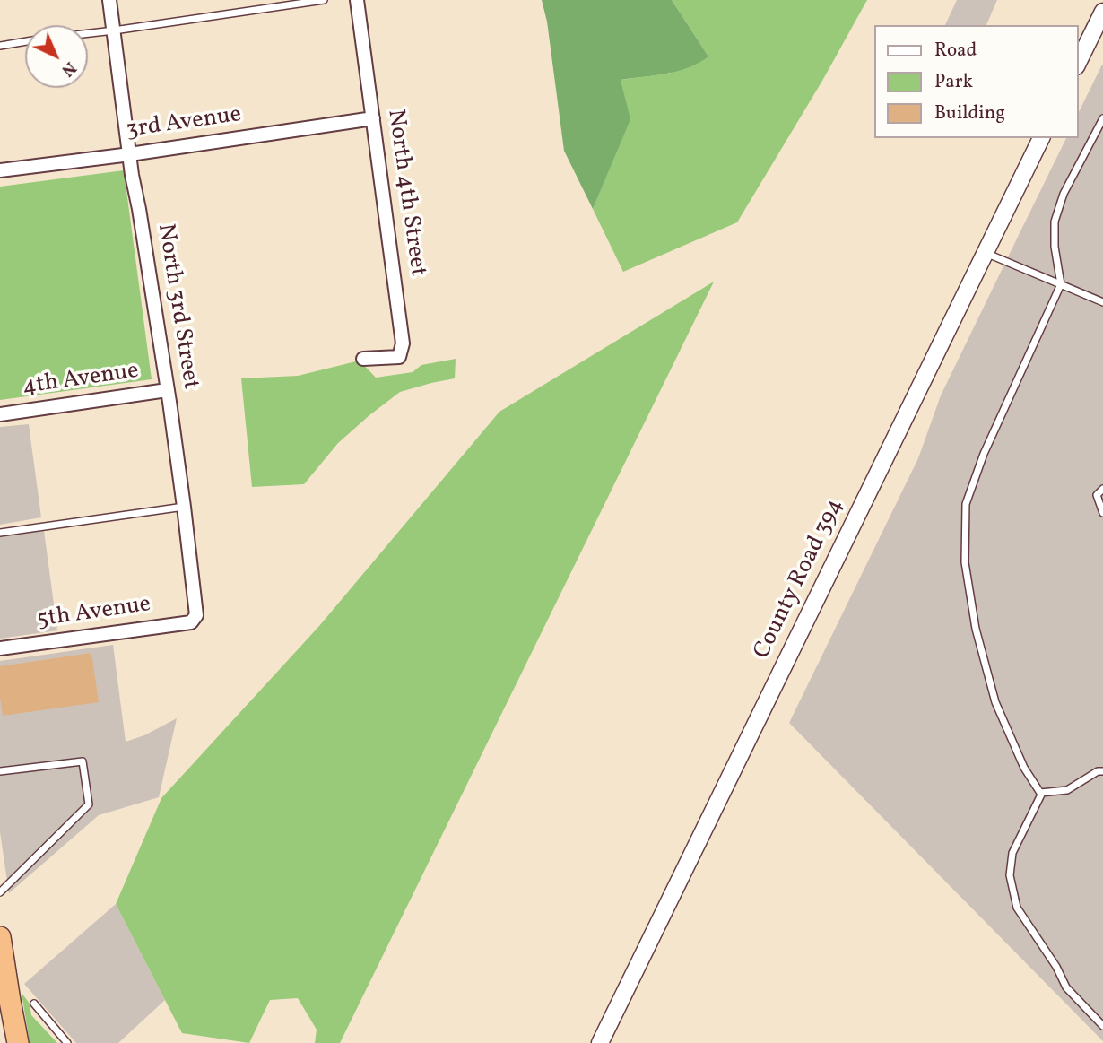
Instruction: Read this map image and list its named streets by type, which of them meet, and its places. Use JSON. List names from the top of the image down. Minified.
{"streets":{"street":["3rd Avenue","North 4th Street","North 3rd Street","4th Avenue","County Road 394","5th Avenue"]},"crossings":[["3rd Avenue","North 4th Street"],["3rd Avenue","North 3rd Street"],["North 3rd Street","4th Avenue"],["North 3rd Street","5th Avenue"]],"legend":["Road","Park","Building"],"north":"bottom right"}
